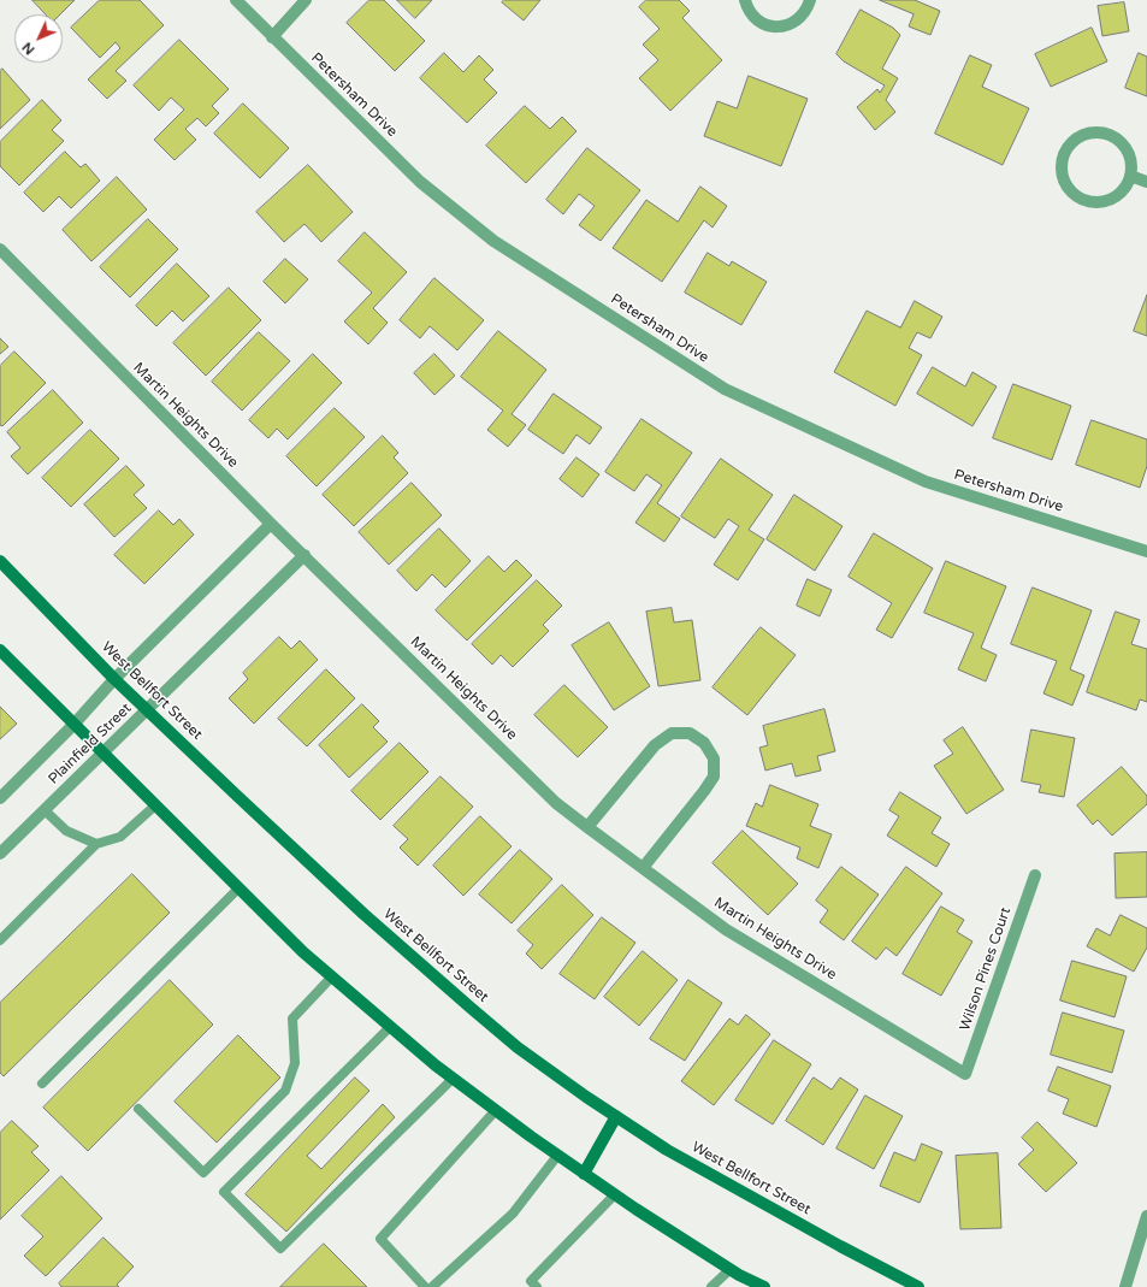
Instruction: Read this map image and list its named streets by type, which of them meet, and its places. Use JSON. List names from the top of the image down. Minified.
{"streets":{"main road":["West Bellfort Street"],"street":["Petersham Drive","Martin Heights Drive","Plainfield Street","Wilson Pines Court"]},"crossings":[["Martin Heights Drive","Plainfield Street"],["Martin Heights Drive","Wilson Pines Court"],["West Bellfort Street","Plainfield Street"]],"north":"bottom left"}
